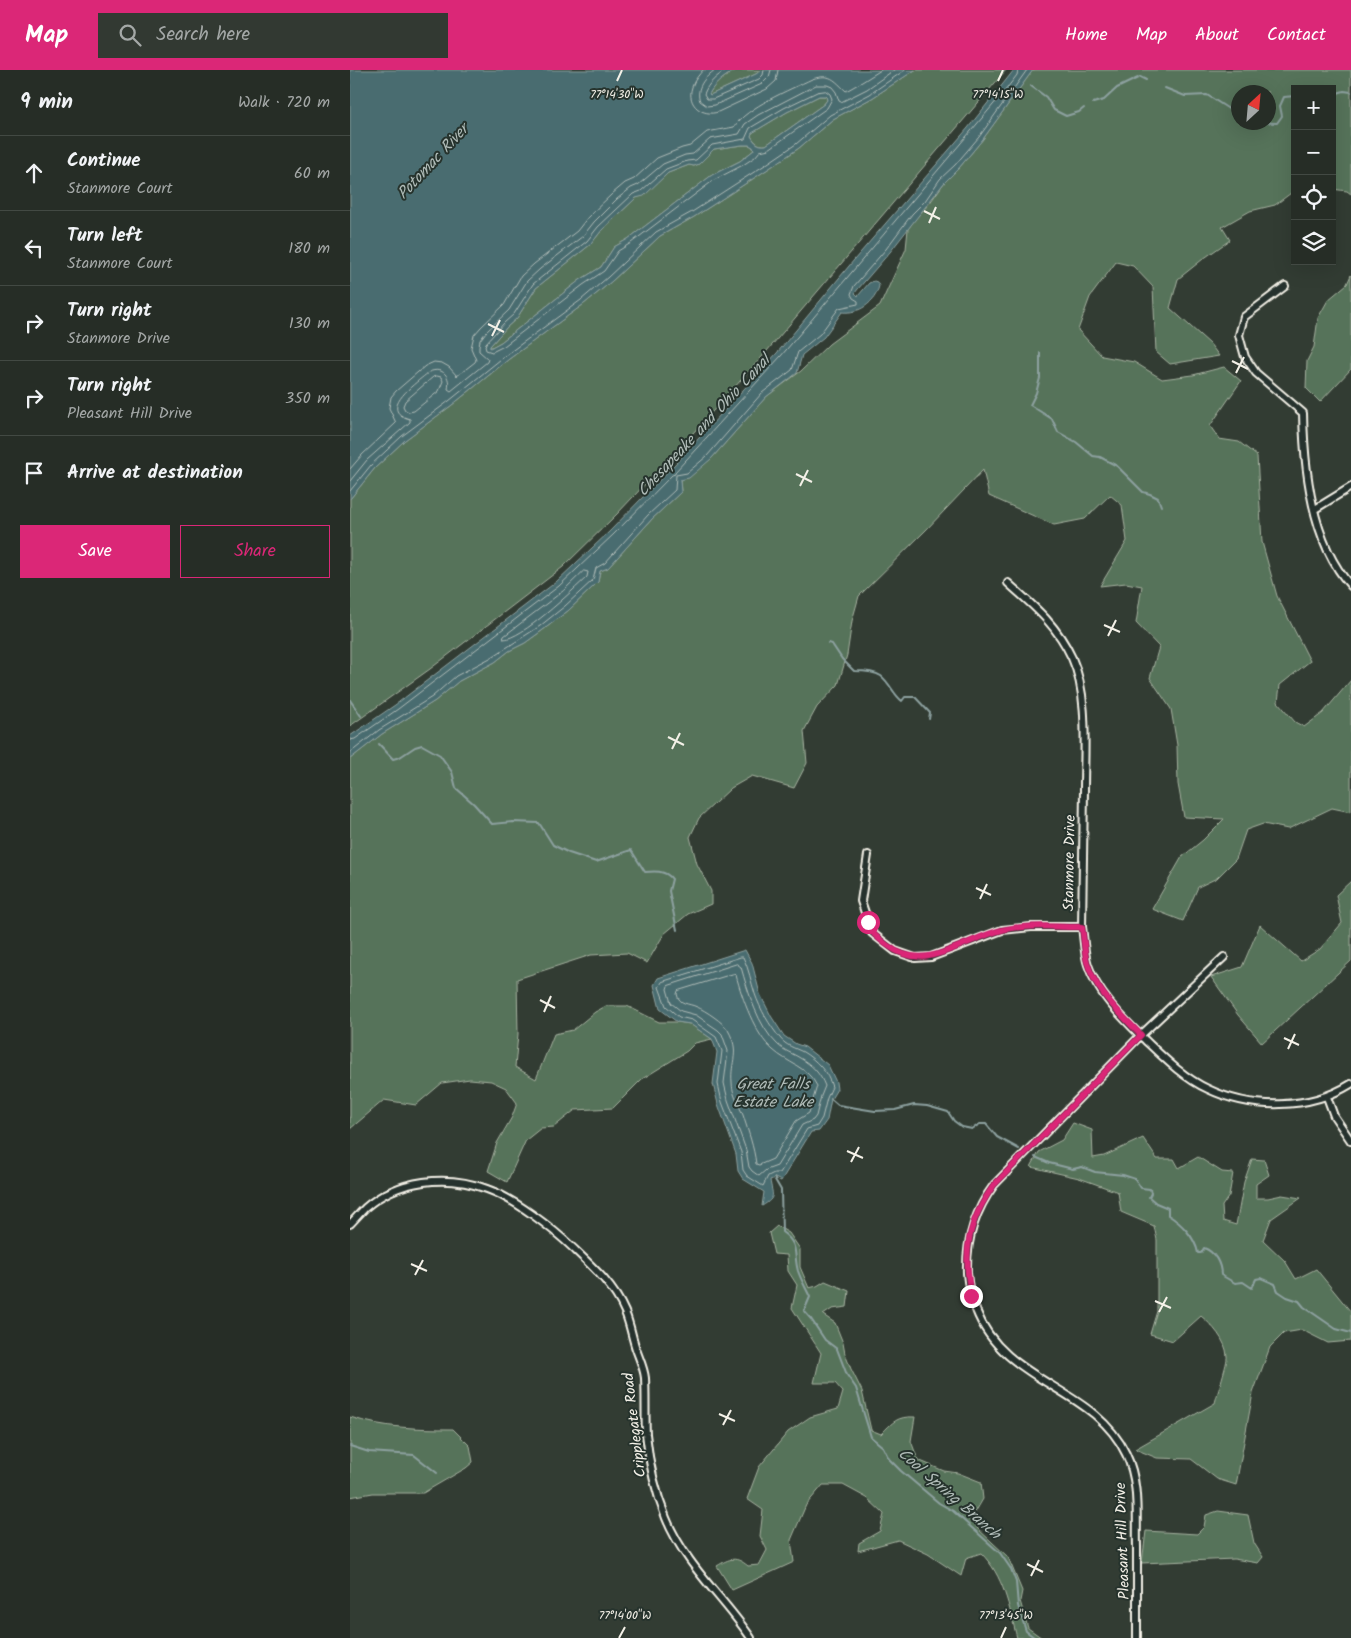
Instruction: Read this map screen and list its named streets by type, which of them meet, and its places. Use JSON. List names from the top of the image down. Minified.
{"streets":{"street":["Stanmore Drive","Cripplegate Road","Pleasant Hill Drive"]},"crossings":[["Stanmore Drive","Pleasant Hill Drive"]],"water":["Potomac River","Chesapeake and Ohio Canal","Great Falls Estate Lake","Cool Spring Branch"],"north":"top right","page":{"header":"Map","search":"Search here","nav":["Home","Map","About","Contact"],"heading":["9 min","Walk · 720 m"],"map_buttons":["+","−"],"list":[["Continue","Stanmore Court","60 m"],["Turn left","Stanmore Court","180 m"],["Turn right","Stanmore Drive","130 m"],["Turn right","Pleasant Hill Drive","350 m"],"Arrive at destination"],"buttons":["Save","Share"]},"coordinates":["77°14'30\"W","77°14'15\"W","77°14'00\"W","77°13'45\"W"]}
